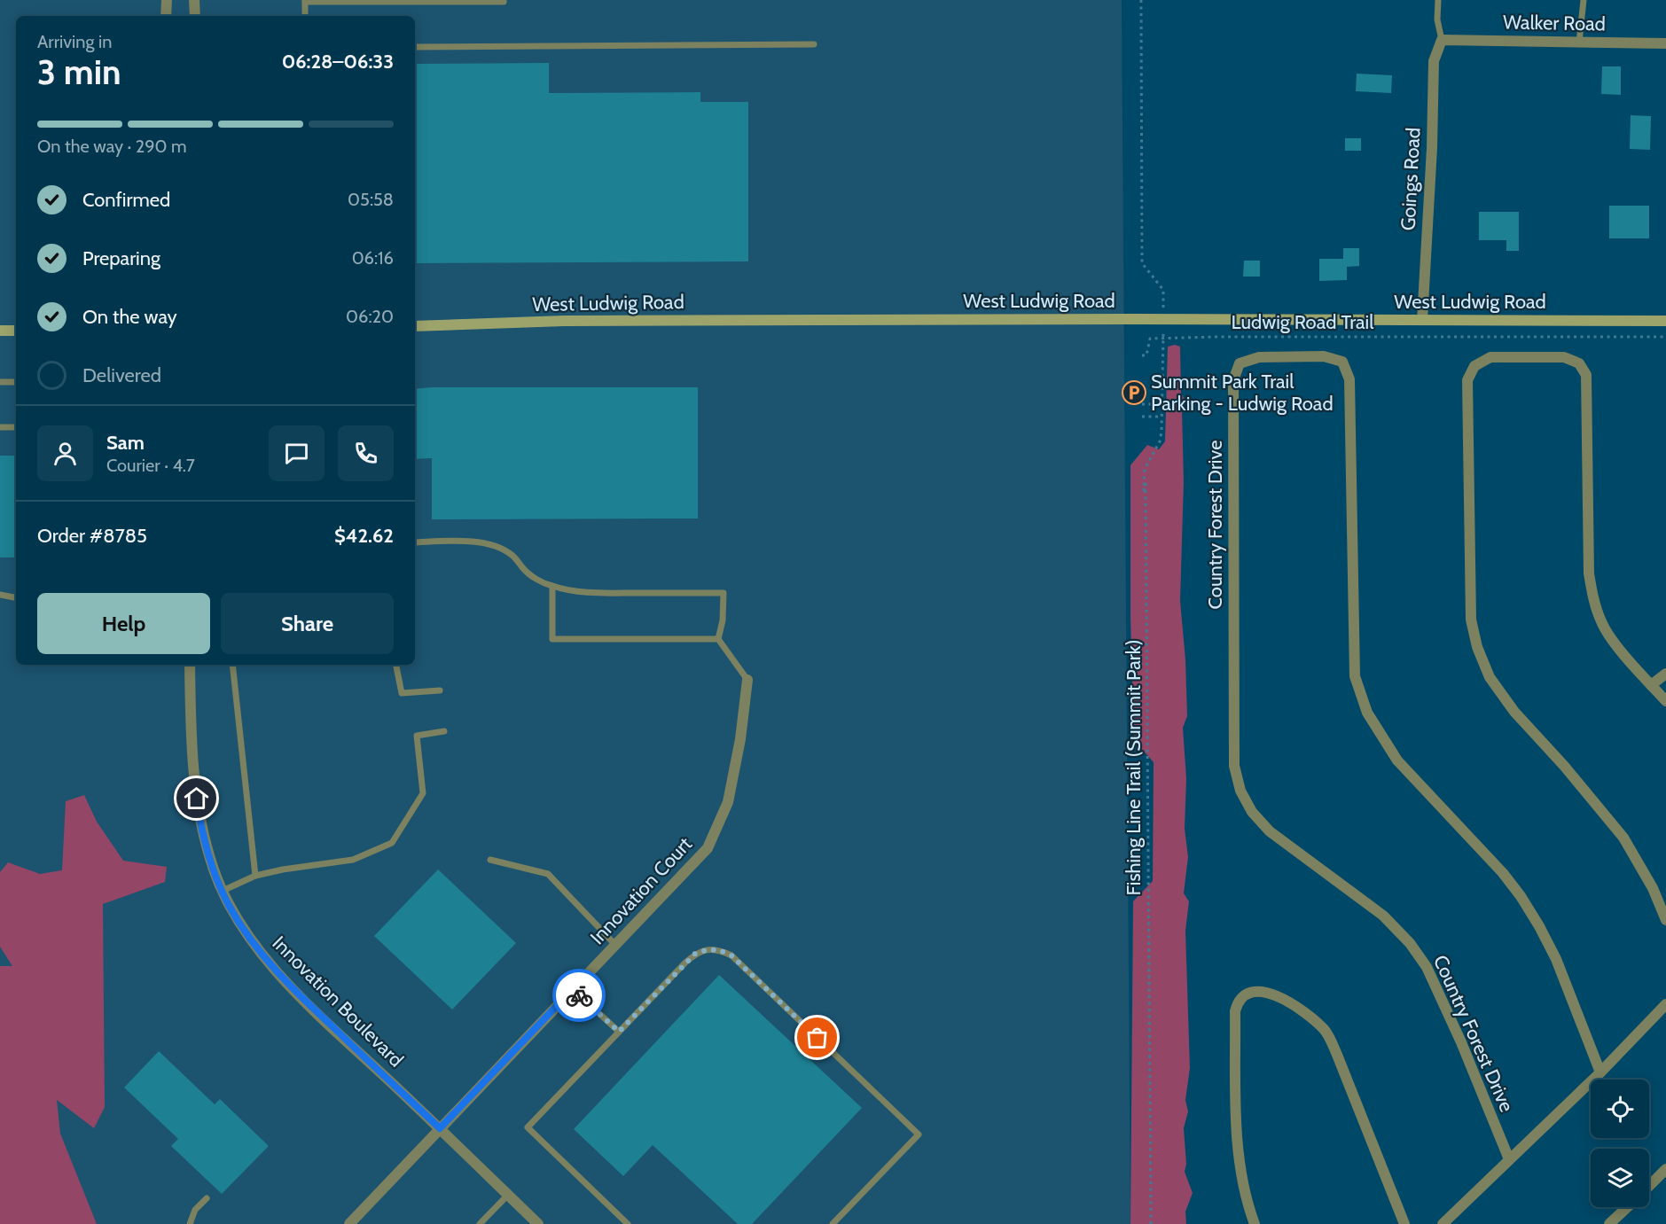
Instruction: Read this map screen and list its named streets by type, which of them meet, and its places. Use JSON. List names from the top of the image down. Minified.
{"streets":{"main road":["West Ludwig Road"],"street":["Walker Road","Goings Road","Country Forest Drive","Innovation Court","Innovation Boulevard"],"path":["Ludwig Road Trail","Fishing Line Trail (Summit Park)"]},"crossings":[["Walker Road","Goings Road"],["Goings Road","West Ludwig Road"],["Ludwig Road Trail","Fishing Line Trail (Summit Park)"],["Innovation Court","Innovation Boulevard"]],"places":{"parking":["Summit Park Trail Parking - Ludwig Road"]},"page":{"heading":["3 min","Arriving in","06:28–06:33"],"panel":["Sam","Courier · 4.7","Order #8785","$42.62"],"bar":"On the way · 290 m","list":[["Confirmed","05:58"],["Preparing","06:16"],["On the way","06:20"],"Delivered"],"buttons":["Help","Share"]}}
